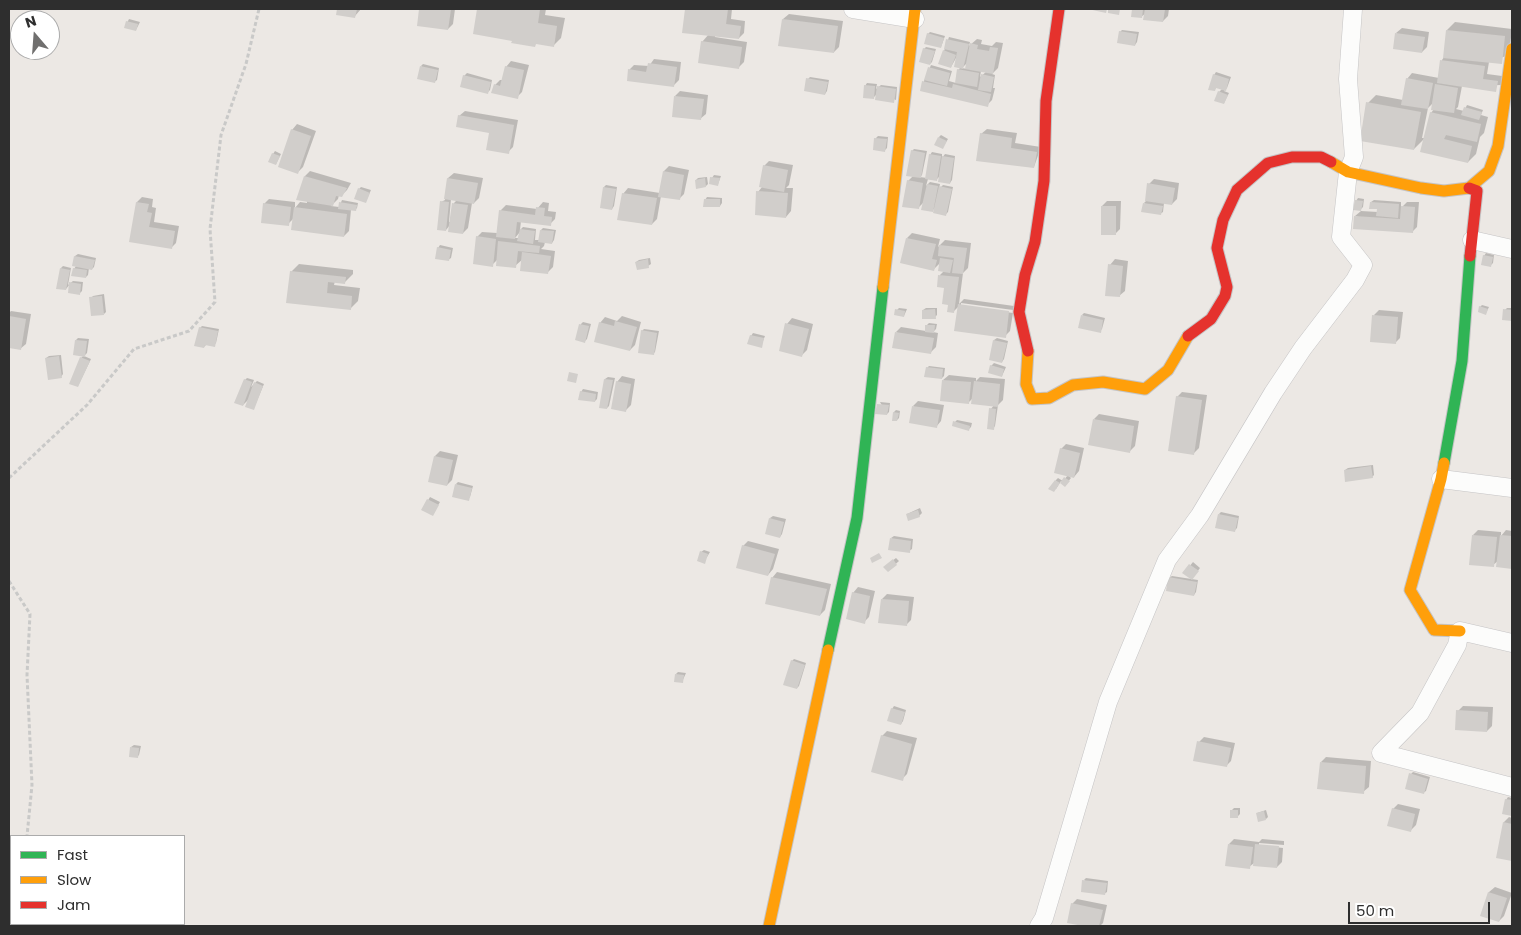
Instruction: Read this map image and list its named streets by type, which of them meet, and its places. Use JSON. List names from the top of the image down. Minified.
{"legend":["Fast","Slow","Jam"],"scale_bar":"50 m","north":"top"}
